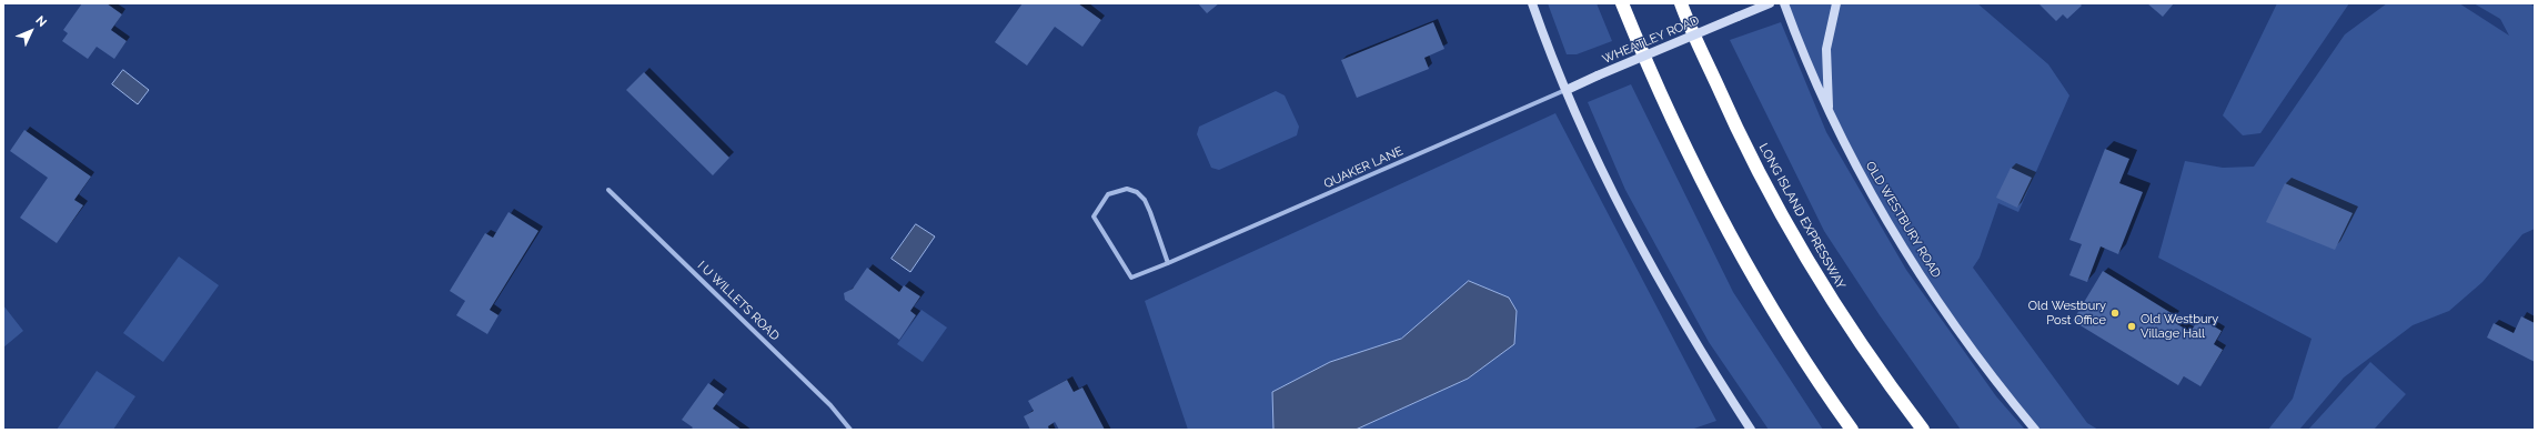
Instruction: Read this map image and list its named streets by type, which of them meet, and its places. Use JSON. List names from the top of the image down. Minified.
{"streets":{"highway":["LONG ISLAND EXPRESSWAY"],"main road":["WHEATLEY ROAD","OLD WESTBURY ROAD"],"street":["QUAKER LANE","I U WILLETS ROAD"]},"crossings":[["WHEATLEY ROAD","QUAKER LANE"]],"places":["Old Westbury Post Office","Old Westbury Village Hall"],"north":"top right"}
